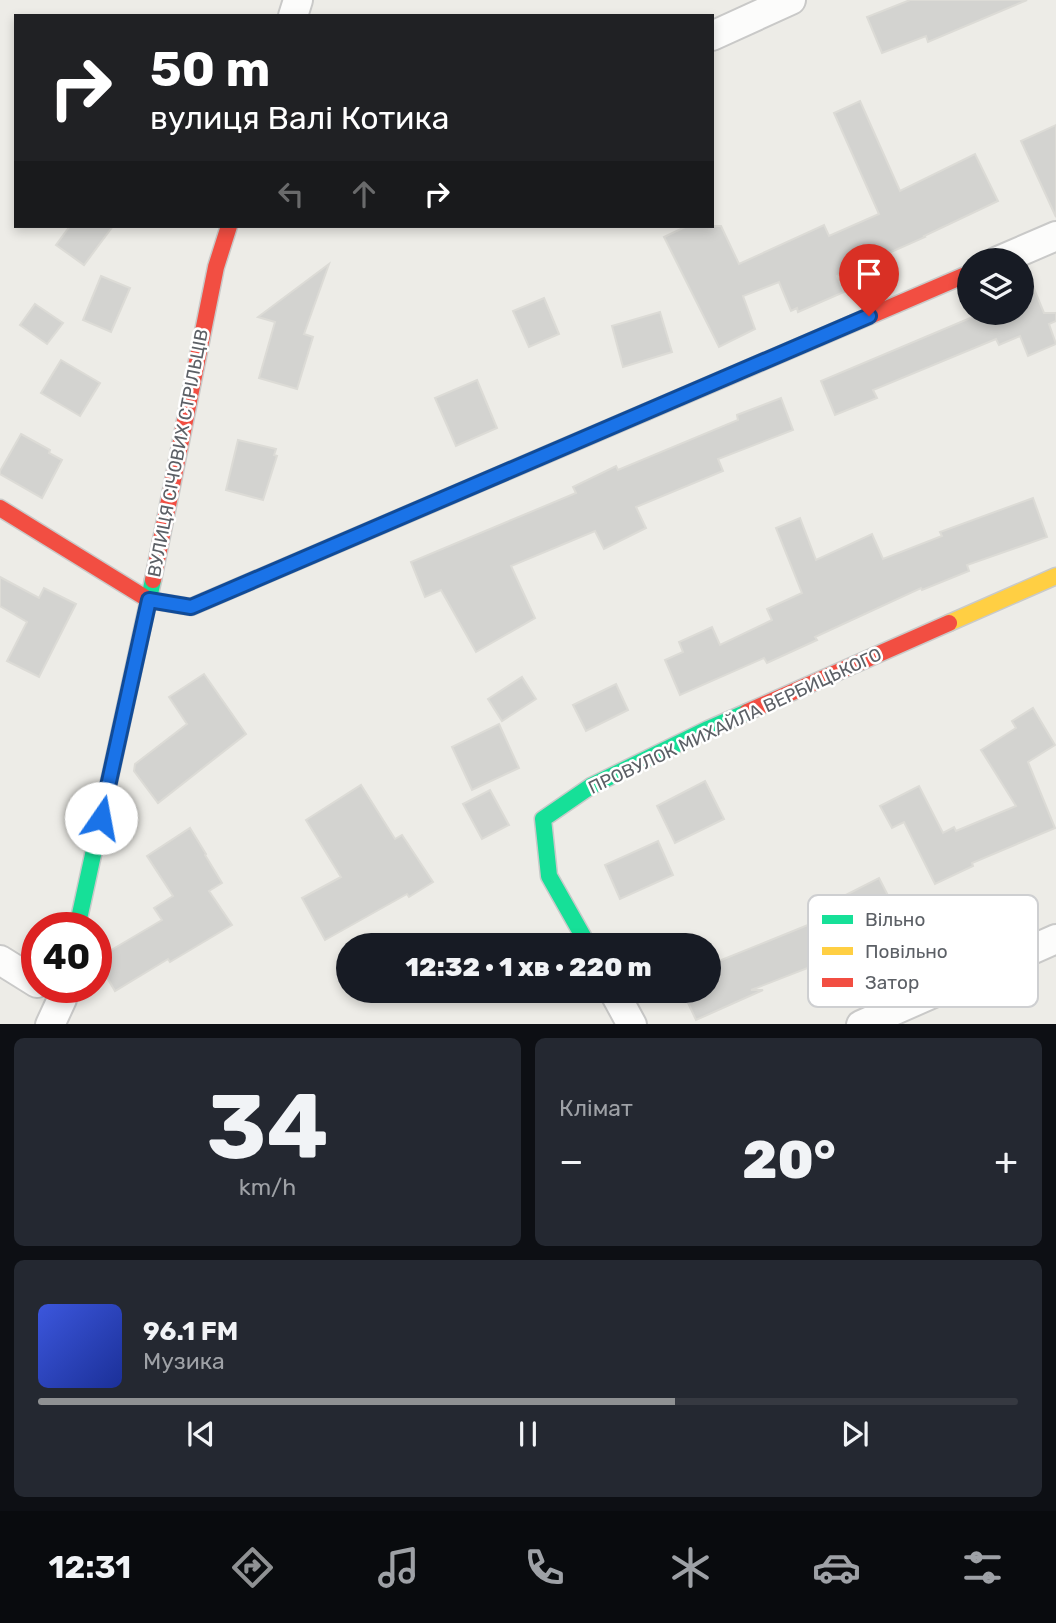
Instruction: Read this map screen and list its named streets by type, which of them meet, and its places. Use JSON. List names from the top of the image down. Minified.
{"streets":{"street":["ВУЛИЦЯ СІЧОВИХ СТРІЛЬЦІВ","ПРОВУЛОК МИХАЙЛА ВЕРБИЦЬКОГО"]},"legend":["Вільно","Повільно","Затор"],"page":{"turn":["50 m","вулиця Валі Котика"],"limit":"40","trip":"12:32 · 1 хв · 220 m","tile":[["34","km/h"],"Клімат"],"heat":["−","20°","+"],"song":["96.1 FM","Музика"],"tabs":"12:31"}}
